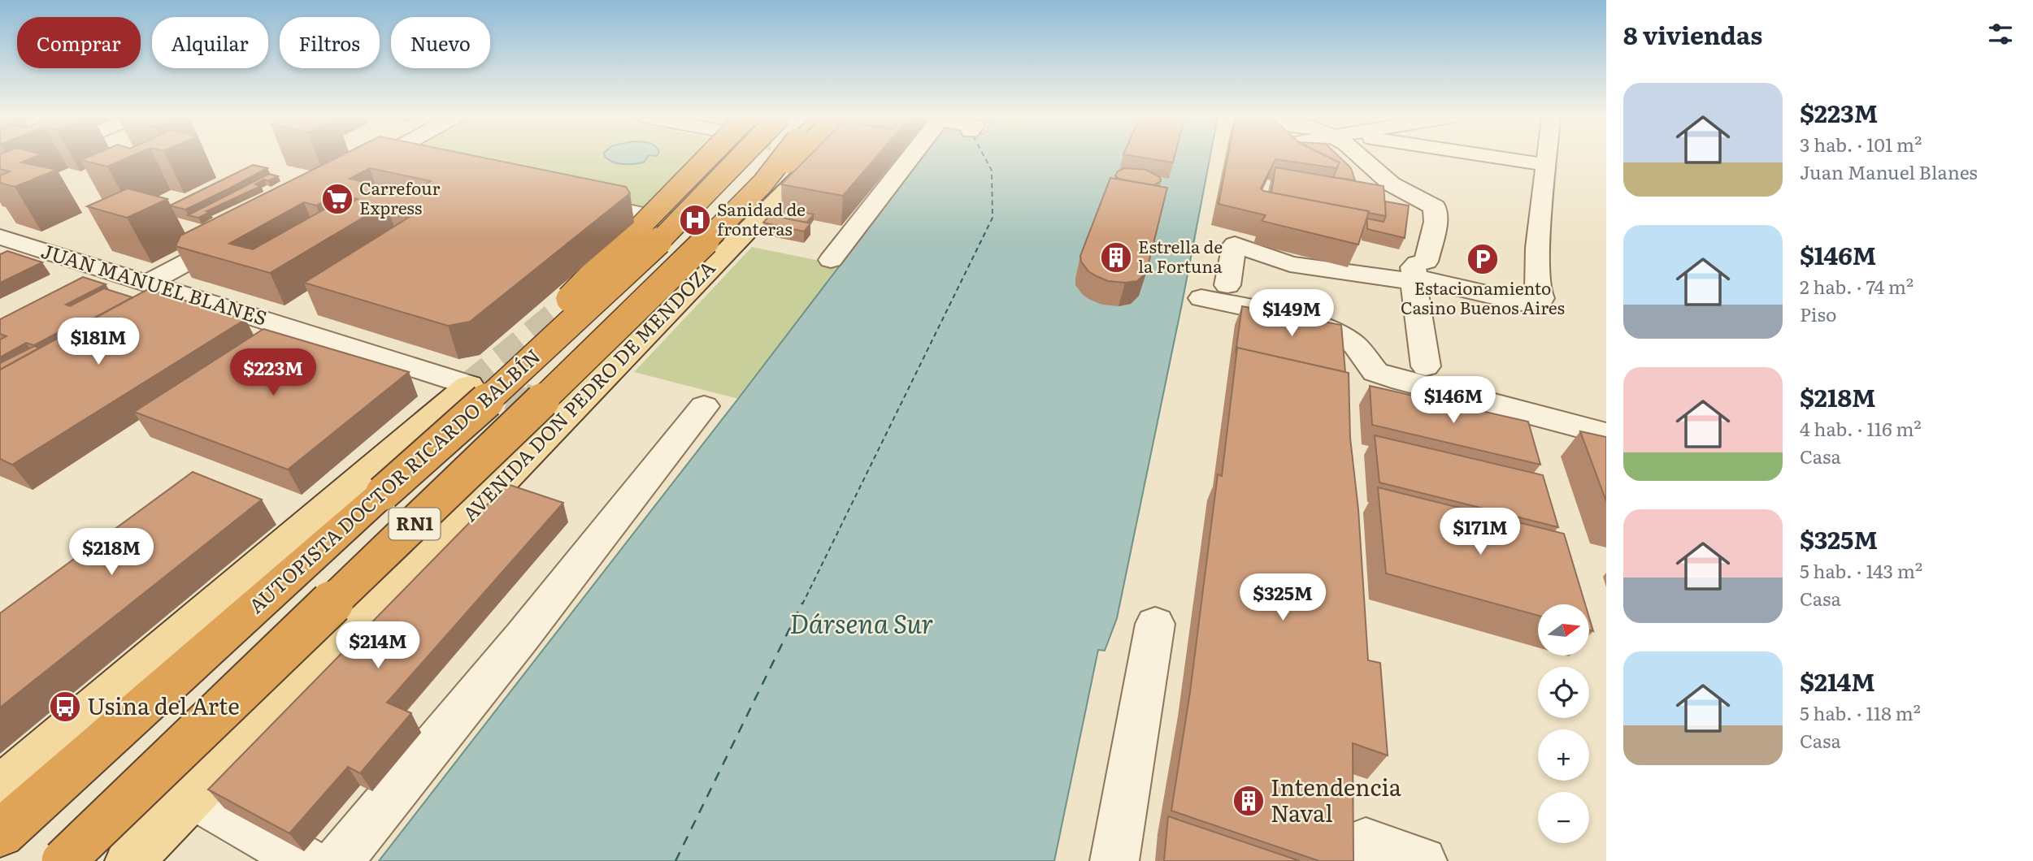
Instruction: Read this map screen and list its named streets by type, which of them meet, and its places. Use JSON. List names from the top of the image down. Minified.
{"streets":{"highway":["AUTOPISTA DOCTOR RICARDO BALBÍN","RN1"],"main road":["AVENIDA DON PEDRO DE MENDOZA"],"street":["JUAN MANUEL BLANES"]},"water":["Dársena Sur"],"places":{"supermarket":["Carrefour Express"],"hospital":["Sanidad de fronteras"],"building":["Estrella de la Fortuna","Intendencia Naval"],"parking":["Estacionamiento Casino Buenos Aires"],"bus stop":["Usina del Arte"]},"north":"right","page":{"heading":"8 viviendas","chip":["Comprar","Alquilar","Filtros","Nuevo"],"list":[{"name":"$223M","note":"3 hab. · 101 m² · Juan Manuel Blanes"},{"name":"$146M","note":"2 hab. · 74 m² · Piso"},{"name":"$218M","note":"4 hab. · 116 m² · Casa"},{"name":"$325M","note":"5 hab. · 143 m² · Casa"},{"name":"$214M","note":"5 hab. · 118 m² · Casa"}],"price":["$149M","$181M","$223M","$146M","$171M","$218M","$325M","$214M"],"map_buttons":["+","−"]}}
